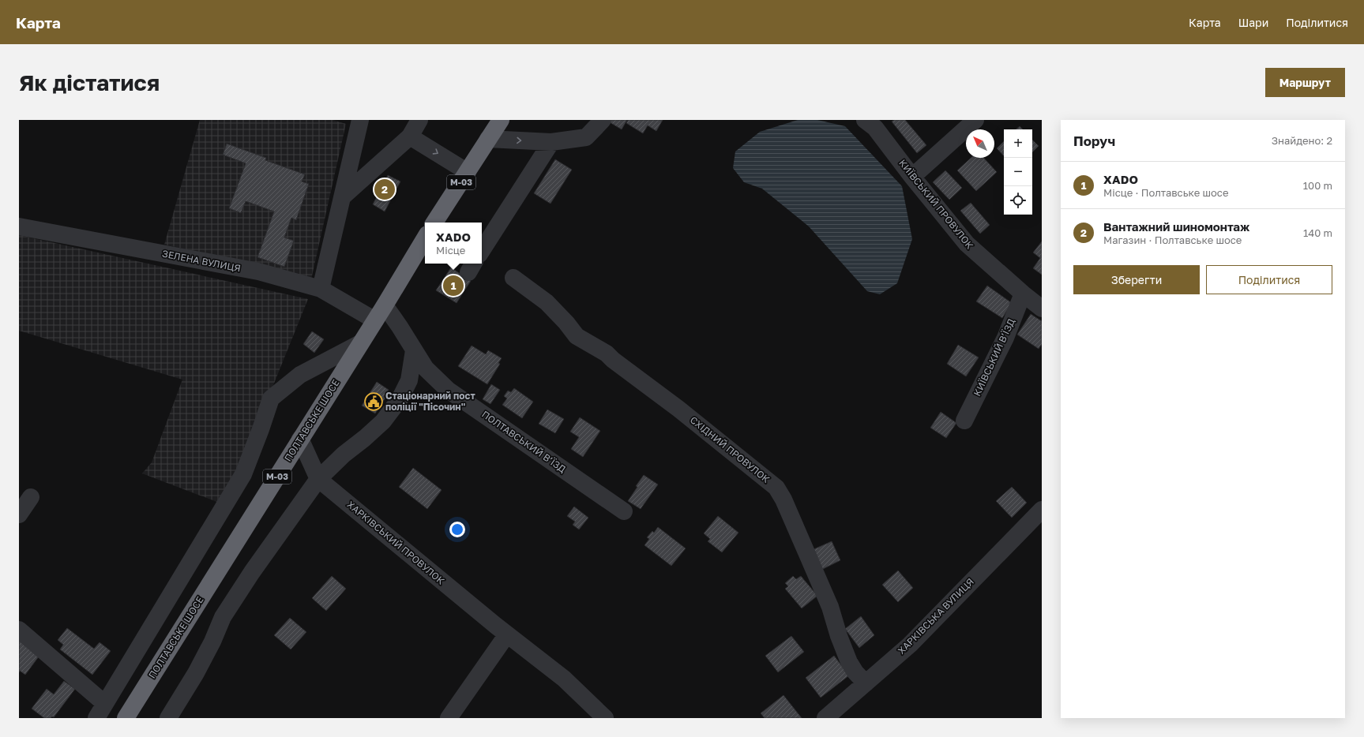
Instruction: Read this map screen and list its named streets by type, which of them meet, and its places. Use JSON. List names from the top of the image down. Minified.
{"streets":{"highway":["М-03","ПОЛТАВСЬКЕ ШОСЕ"],"street":["КИЇВСЬКИЙ ПРОВУЛОК","ЗЕЛЕНА ВУЛИЦЯ","КИЇВСЬКИЙ В’ЇЗД","ПОЛТАВСЬКИЙ В’ЇЗД","СХІДНИЙ ПРОВУЛОК","ХАРКІВСЬКИЙ ПРОВУЛОК","ХАРКІВСЬКА ВУЛИЦЯ"]},"crossings":[["КИЇВСЬКИЙ ПРОВУЛОК","КИЇВСЬКИЙ В’ЇЗД"],["ЗЕЛЕНА ВУЛИЦЯ","ПОЛТАВСЬКЕ ШОСЕ"],["ПОЛТАВСЬКЕ ШОСЕ","ПОЛТАВСЬКИЙ В’ЇЗД"],["ПОЛТАВСЬКЕ ШОСЕ","ХАРКІВСЬКИЙ ПРОВУЛОК"],["СХІДНИЙ ПРОВУЛОК","ХАРКІВСЬКА ВУЛИЦЯ"]],"places":{"public building":["Стаціонарний пост поліції \"Пісочин\""]},"north":"top left","page":{"header":"Карта","nav":["Карта","Шари","Поділитися"],"buttons":["Маршрут",["Зберегти","Поділитися"]],"title":"Як дістатися","heading":["Поруч","Знайдено: 2"],"map_buttons":["+","−"],"list":[{"mark":"1","name":"XADO","note":"Місце · Полтавське шосе","value":"100 m"},{"mark":"2","name":"Вантажний шиномонтаж","note":"Магазин · Полтавське шосе","value":"140 m"}],"pins":["2","1"],"popup":["XADO","Місце"]}}
